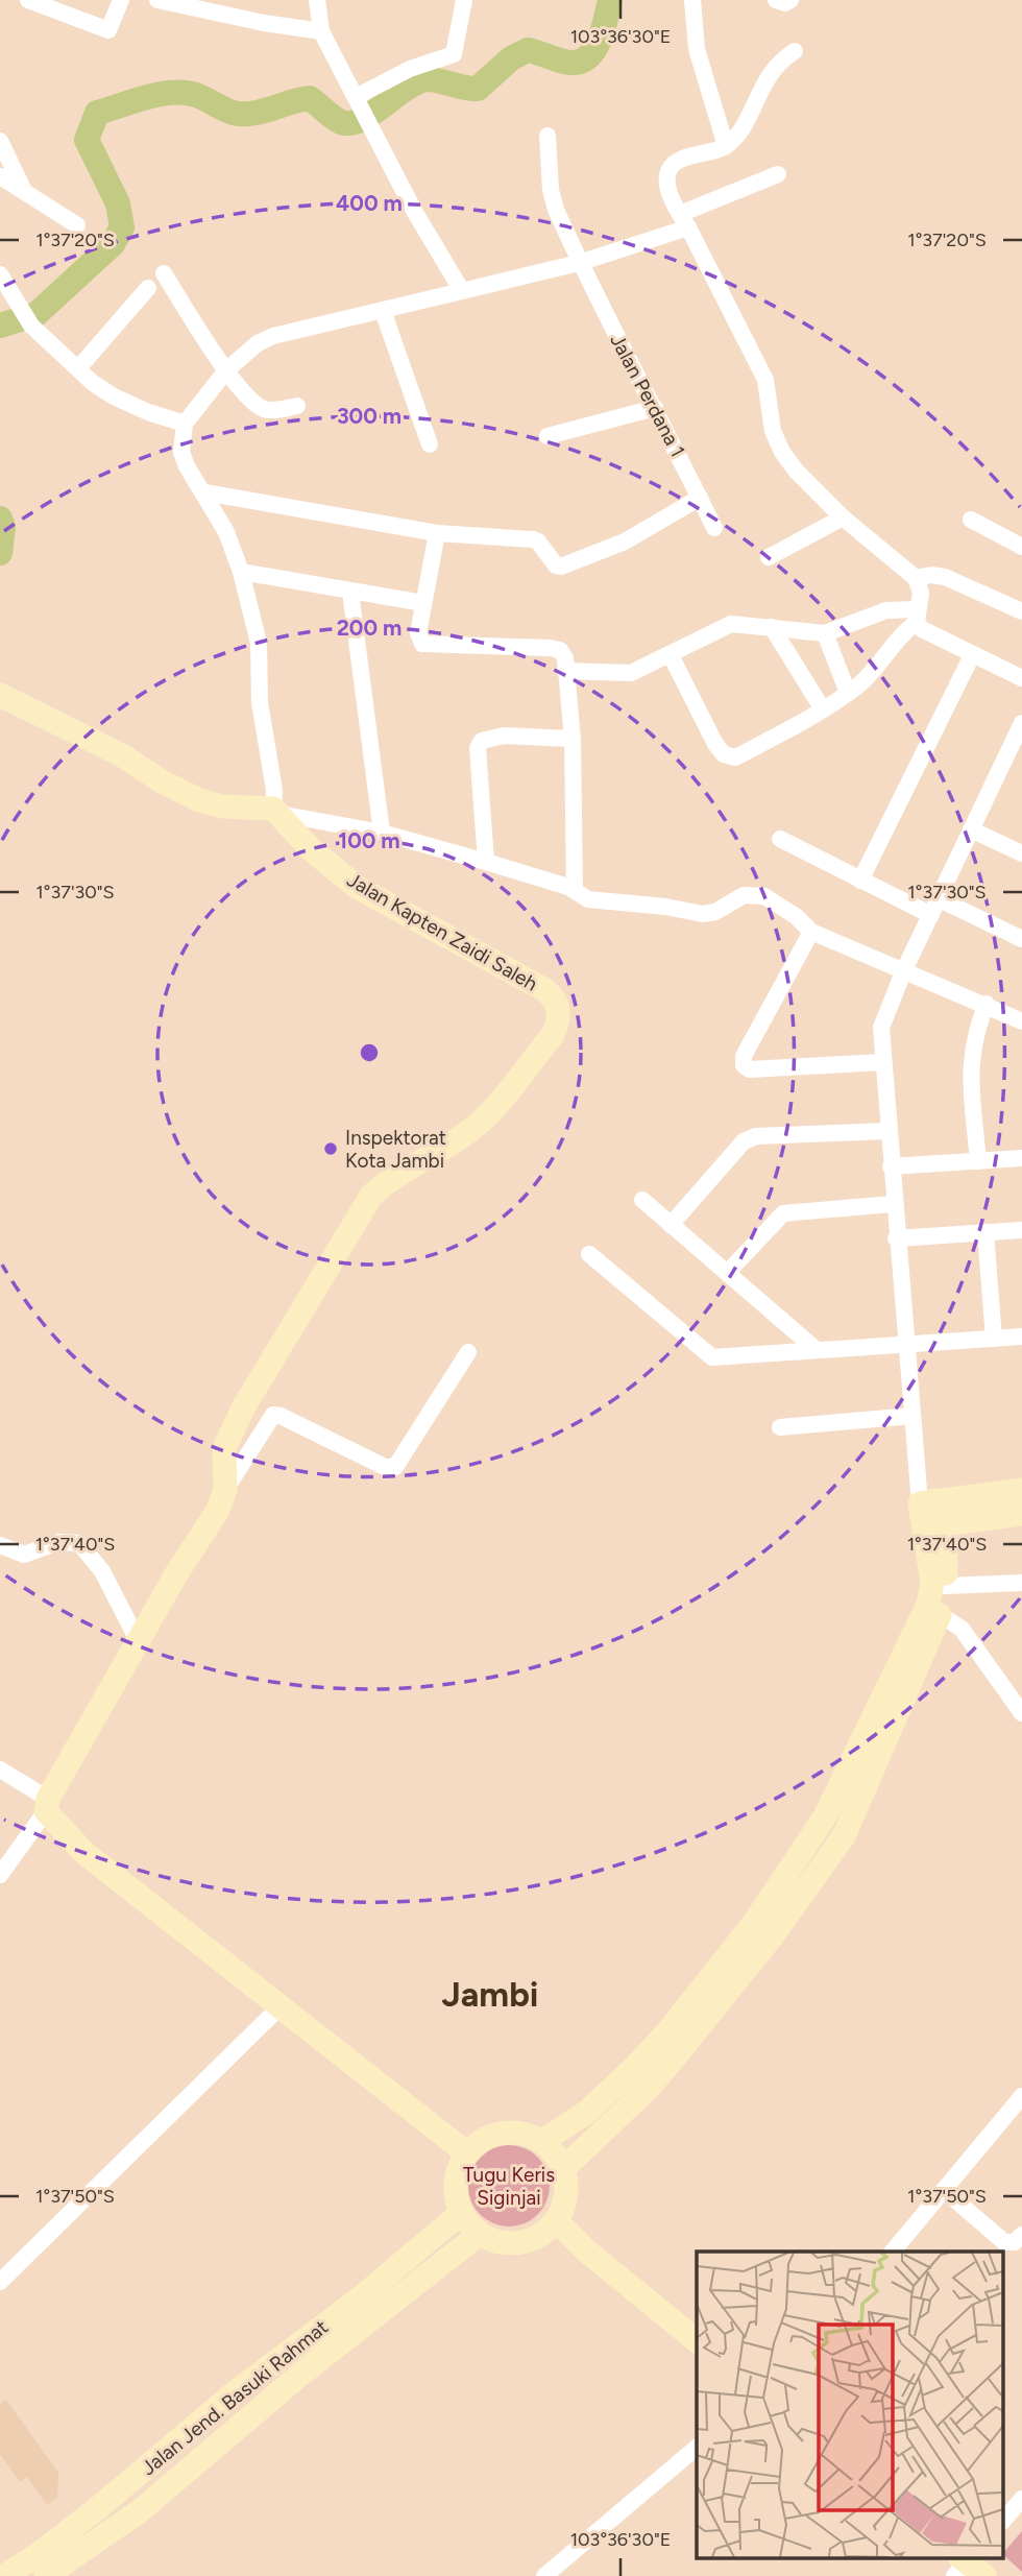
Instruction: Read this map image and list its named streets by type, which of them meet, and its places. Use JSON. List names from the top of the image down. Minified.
{"streets":{"street":["Jalan Perdana 1","Jalan Kapten Zaidi Saleh","Jalan Jend. Basuki Rahmat"]},"districts":["Jambi"],"parks":["Tugu Keris Siginjai"],"places":["Inspektorat Kota Jambi"],"coordinates":["103°36'30\"E","1°37'20\"S","1°37'30\"S","1°37'40\"S","1°37'50\"S"],"rings":["400 m","300 m","200 m","100 m"]}
